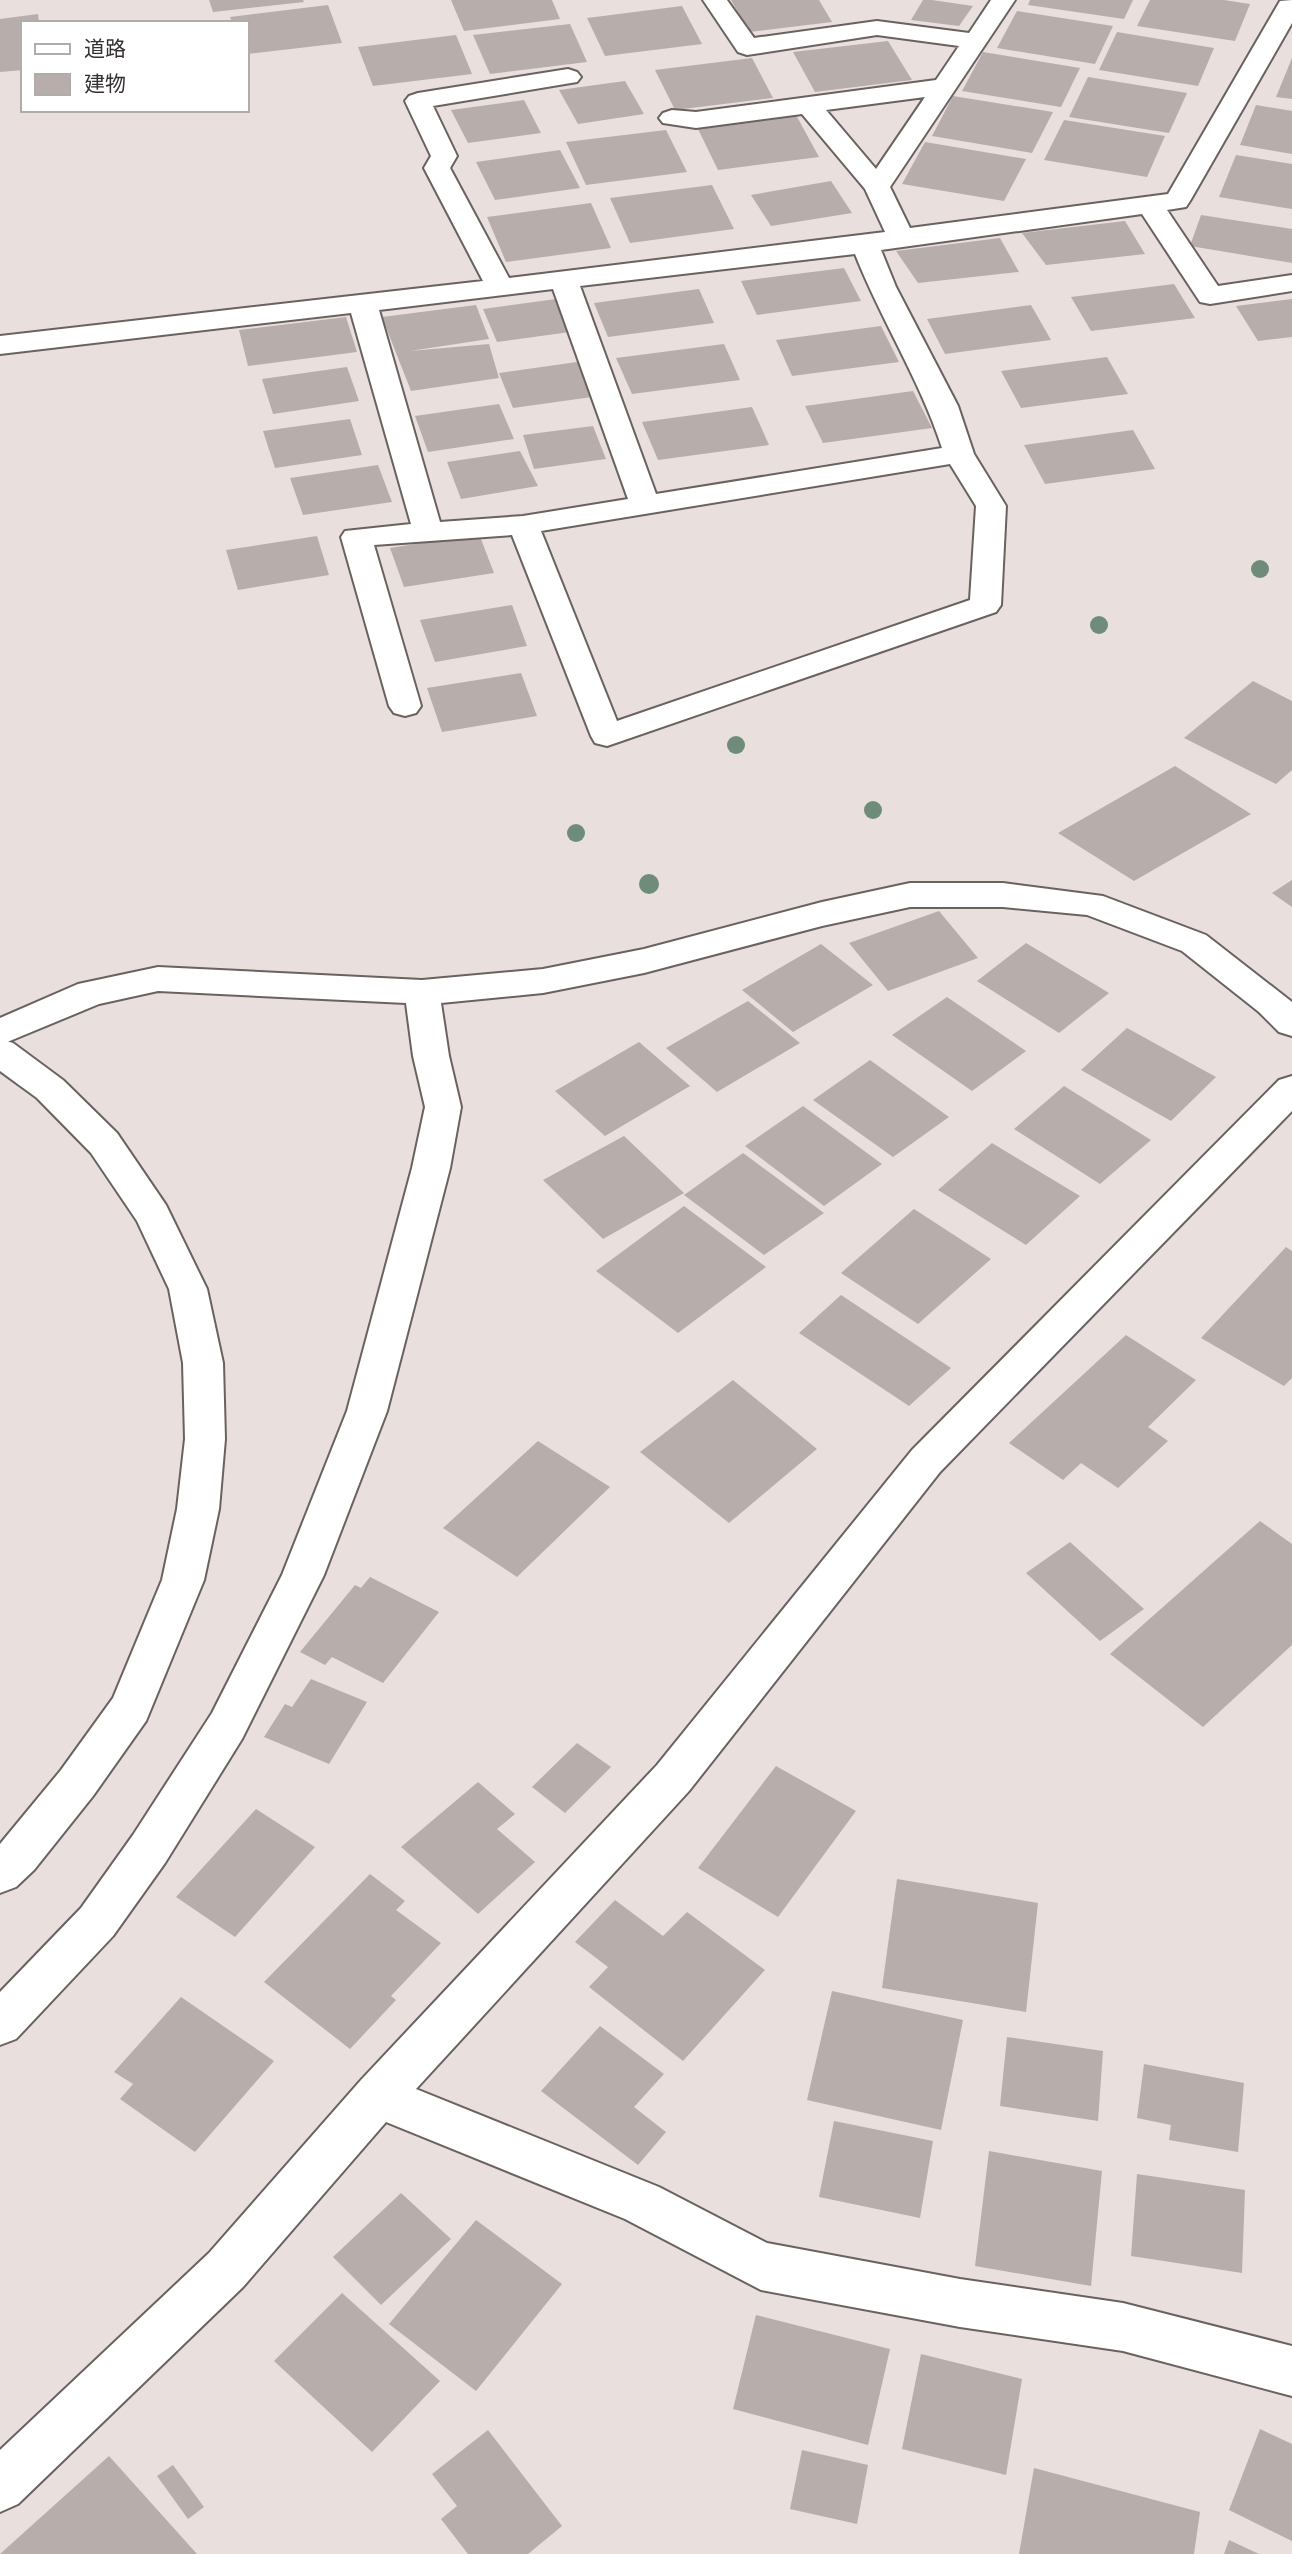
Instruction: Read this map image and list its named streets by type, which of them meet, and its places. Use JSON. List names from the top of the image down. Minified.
{"legend":["道路","建物"]}
